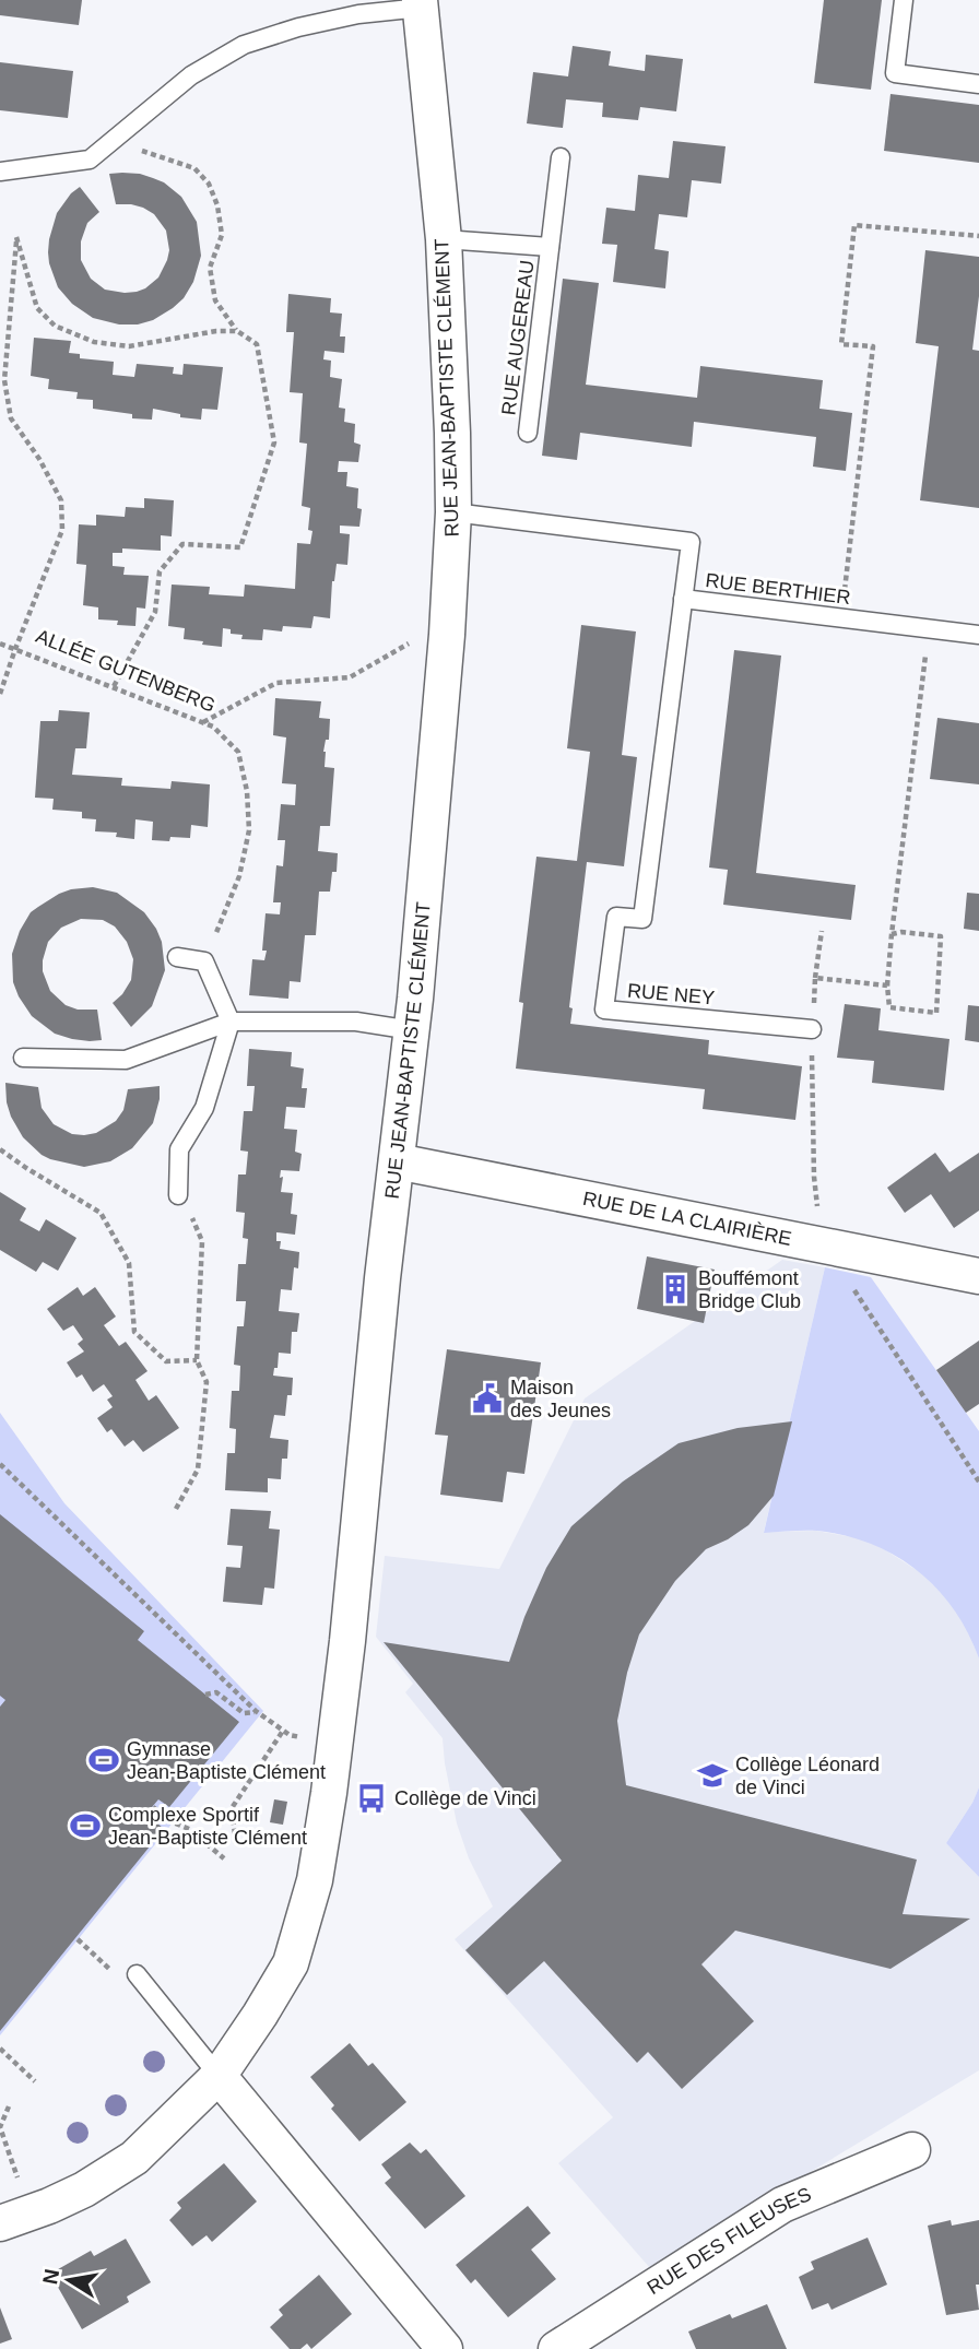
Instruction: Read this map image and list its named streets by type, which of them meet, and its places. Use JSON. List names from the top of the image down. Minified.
{"streets":{"street":["RUE JEAN-BAPTISTE CLÉMENT","RUE DE LA CLAIRIÈRE","RUE DES FILEUSES"],"lane":["RUE AUGEREAU","RUE BERTHIER","RUE NEY"],"path":["ALLÉE GUTENBERG"]},"crossings":[["RUE AUGEREAU","RUE JEAN-BAPTISTE CLÉMENT"],["RUE JEAN-BAPTISTE CLÉMENT","RUE BERTHIER"],["RUE JEAN-BAPTISTE CLÉMENT","RUE DE LA CLAIRIÈRE"],["RUE BERTHIER","RUE NEY"]],"places":{"building":["Bouffémont Bridge Club"],"public building":["Maison des Jeunes"],"sports":["Gymnase Jean-Baptiste Clément","Complexe Sportif Jean-Baptiste Clément"],"school or university":["Collège Léonard de Vinci"],"bus stop":["Collège de Vinci"]},"north":"left"}
